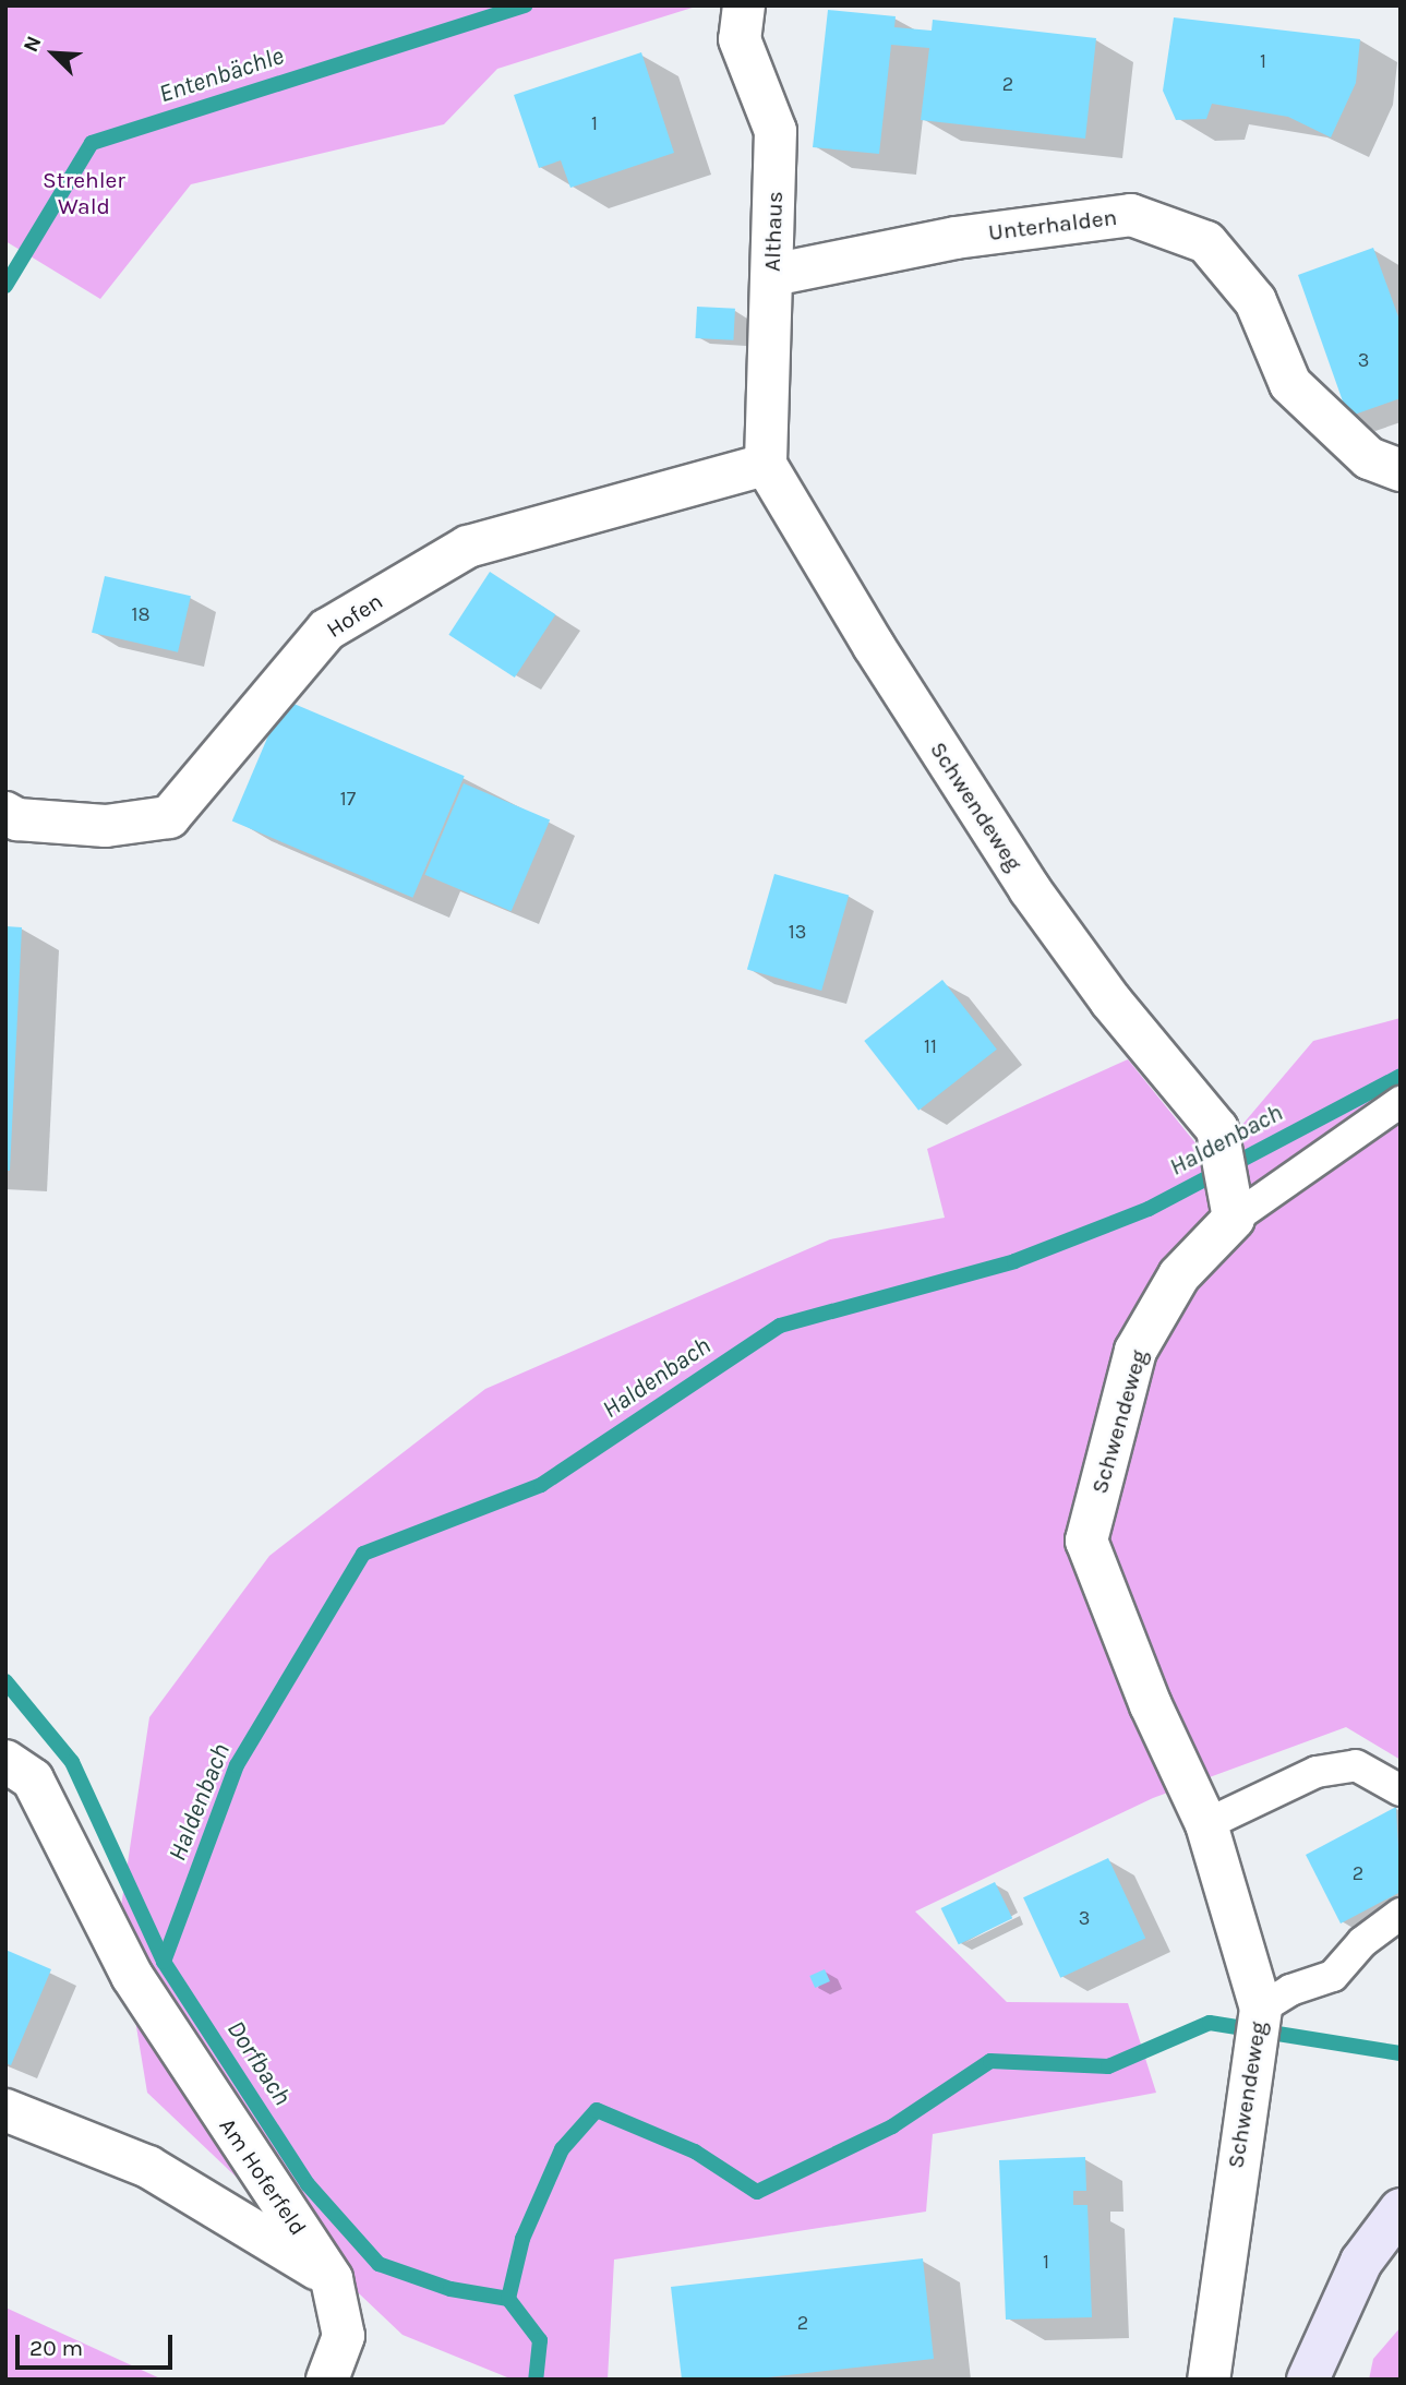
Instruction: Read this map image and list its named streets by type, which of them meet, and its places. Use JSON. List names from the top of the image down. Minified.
{"streets":{"street":["Unterhalden","Althaus","Hofen","Schwendeweg","Am Hoferfeld"]},"crossings":[["Unterhalden","Althaus"],["Althaus","Hofen"],["Althaus","Schwendeweg"],["Hofen","Schwendeweg"]],"water":["Entenbächle","Haldenbach","Dorfbach"],"parks":["Strehler Wald"],"house_numbers":["1","2","1","3","18","17","13","11","2","3","1","2"],"scale_bar":"20 m","north":"top left"}
